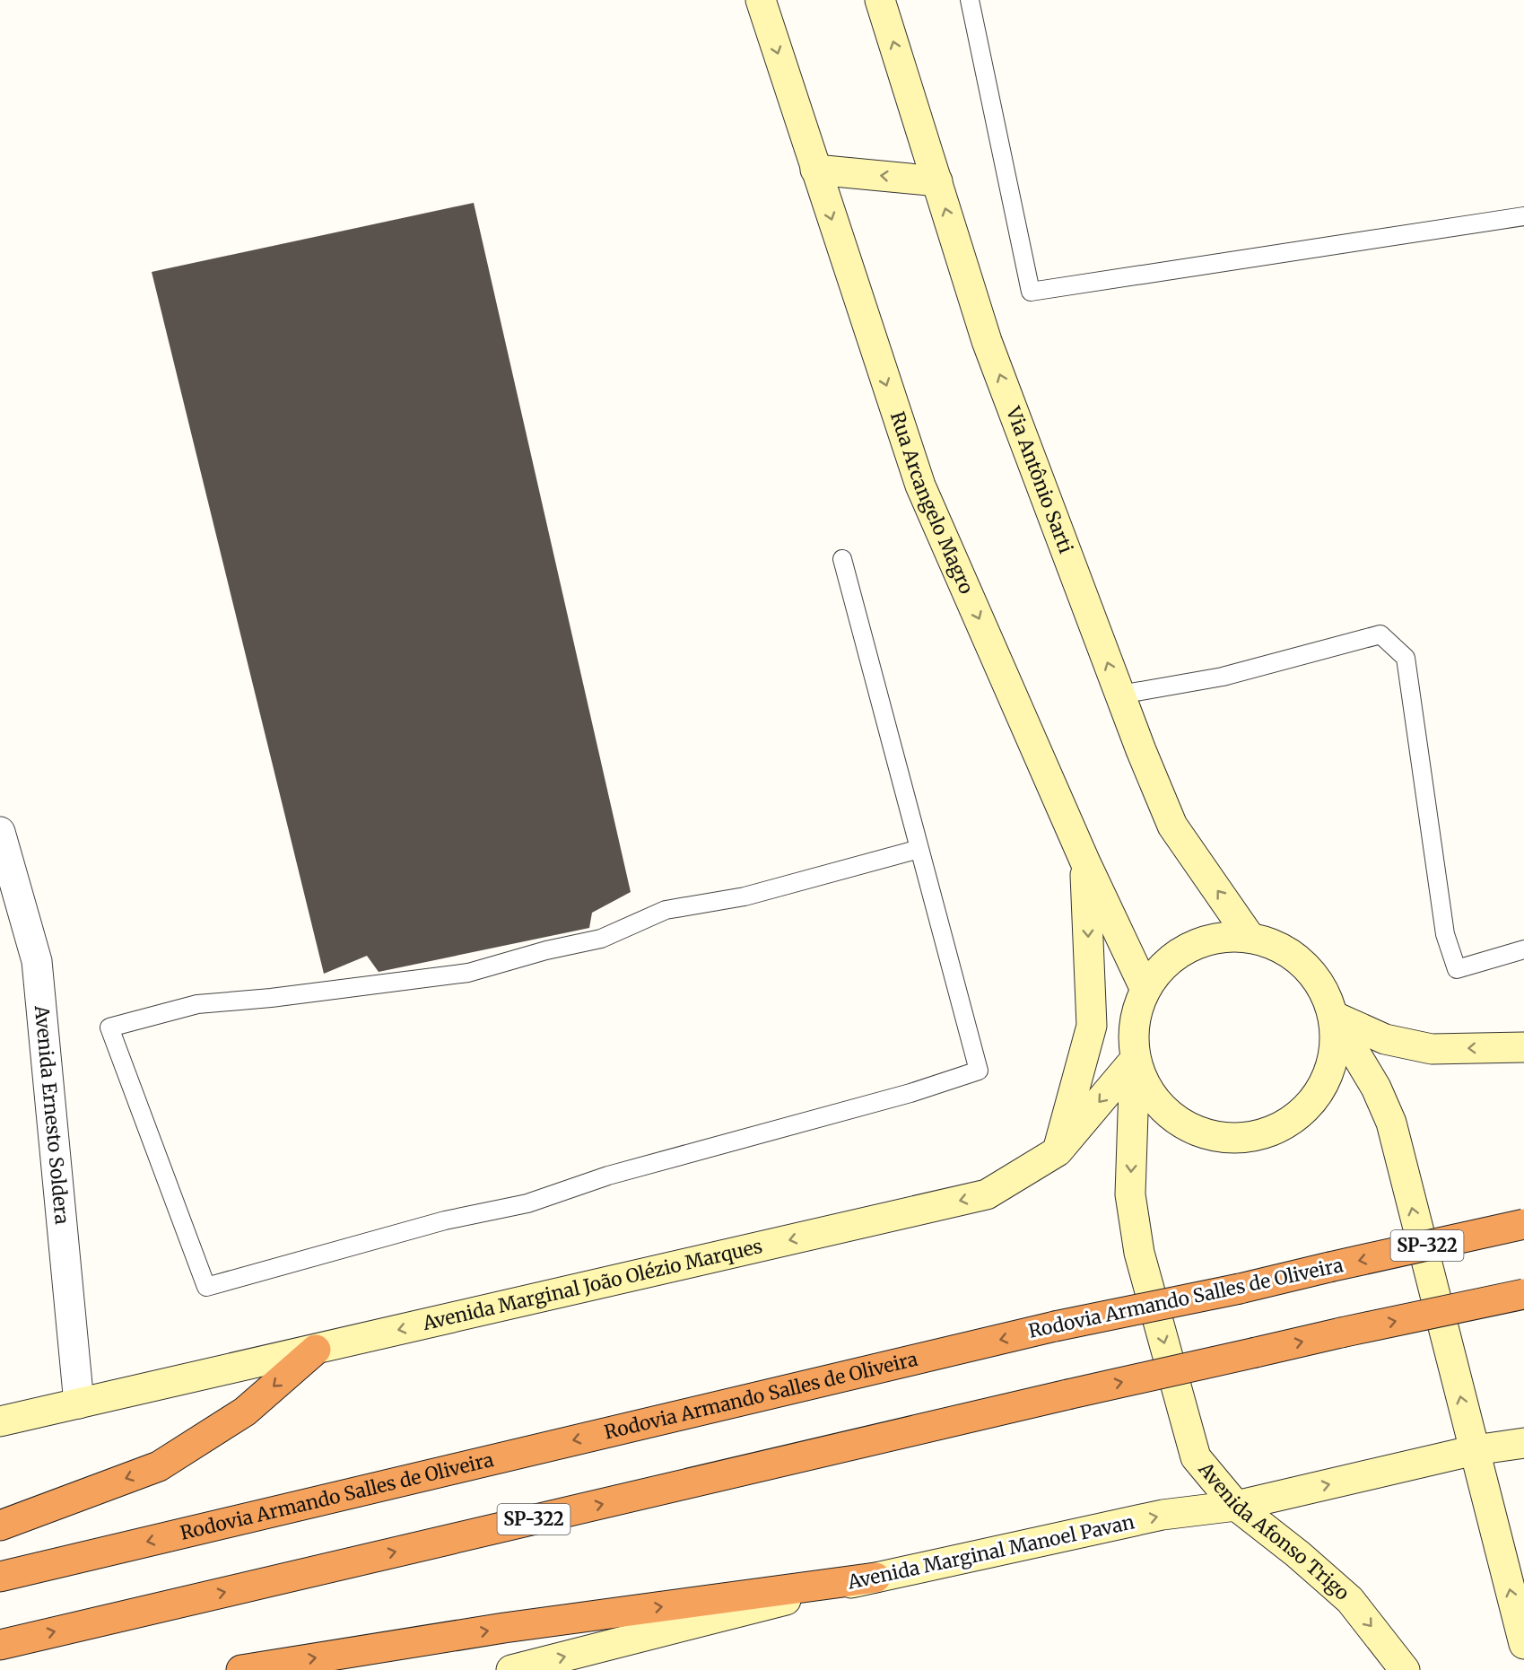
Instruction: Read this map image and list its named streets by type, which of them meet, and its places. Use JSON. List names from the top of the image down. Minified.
{"streets":{"highway":["SP-322","Rodovia Armando Salles de Oliveira"],"main road":["Via Antônio Sarti","Rua Arcangelo Magro","Avenida Marginal João Olézio Marques","Avenida Afonso Trigo","Avenida Marginal Manoel Pavan"],"street":["Avenida Ernesto Soldera"]},"crossings":[["Avenida Ernesto Soldera","Avenida Marginal João Olézio Marques"],["Avenida Marginal João Olézio Marques","Avenida Afonso Trigo"],["Avenida Afonso Trigo","Avenida Marginal Manoel Pavan"]],"one_way":["Via Antônio Sarti","Rua Arcangelo Magro","Avenida Marginal João Olézio Marques","Avenida Marginal Manoel Pavan"]}
